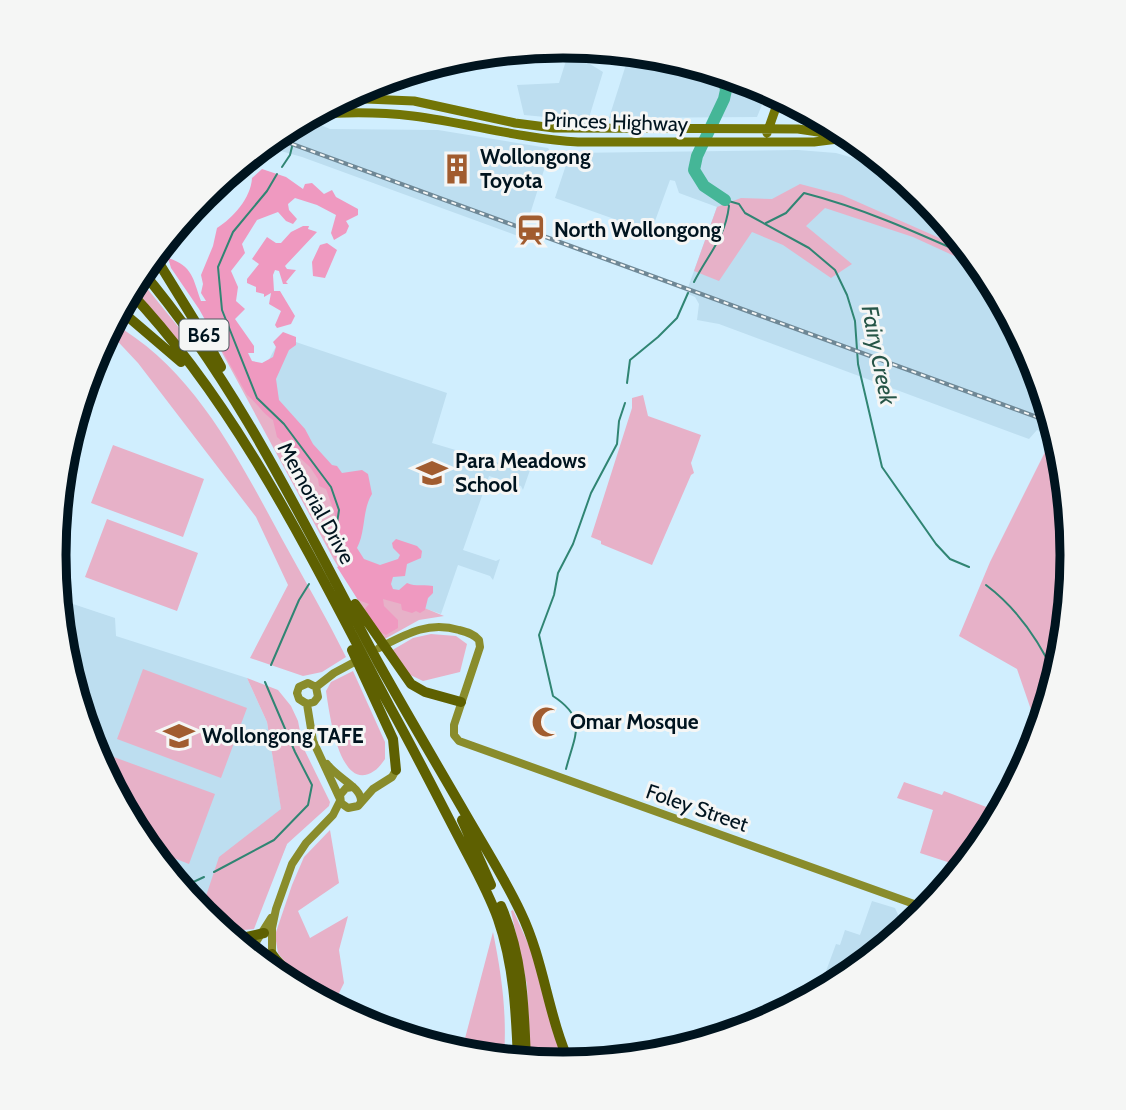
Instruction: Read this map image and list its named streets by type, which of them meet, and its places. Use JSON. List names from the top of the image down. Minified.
{"streets":{"highway":["B65","Memorial Drive"],"main road":["Princes Highway","Foley Street"]},"crossings":[["B65","Memorial Drive"]],"water":["Fairy Creek"],"places":{"building":["Wollongong Toyota"],"station":["North Wollongong"],"school or university":["Para Meadows School","Wollongong TAFE"],"mosque":["Omar Mosque"]}}
